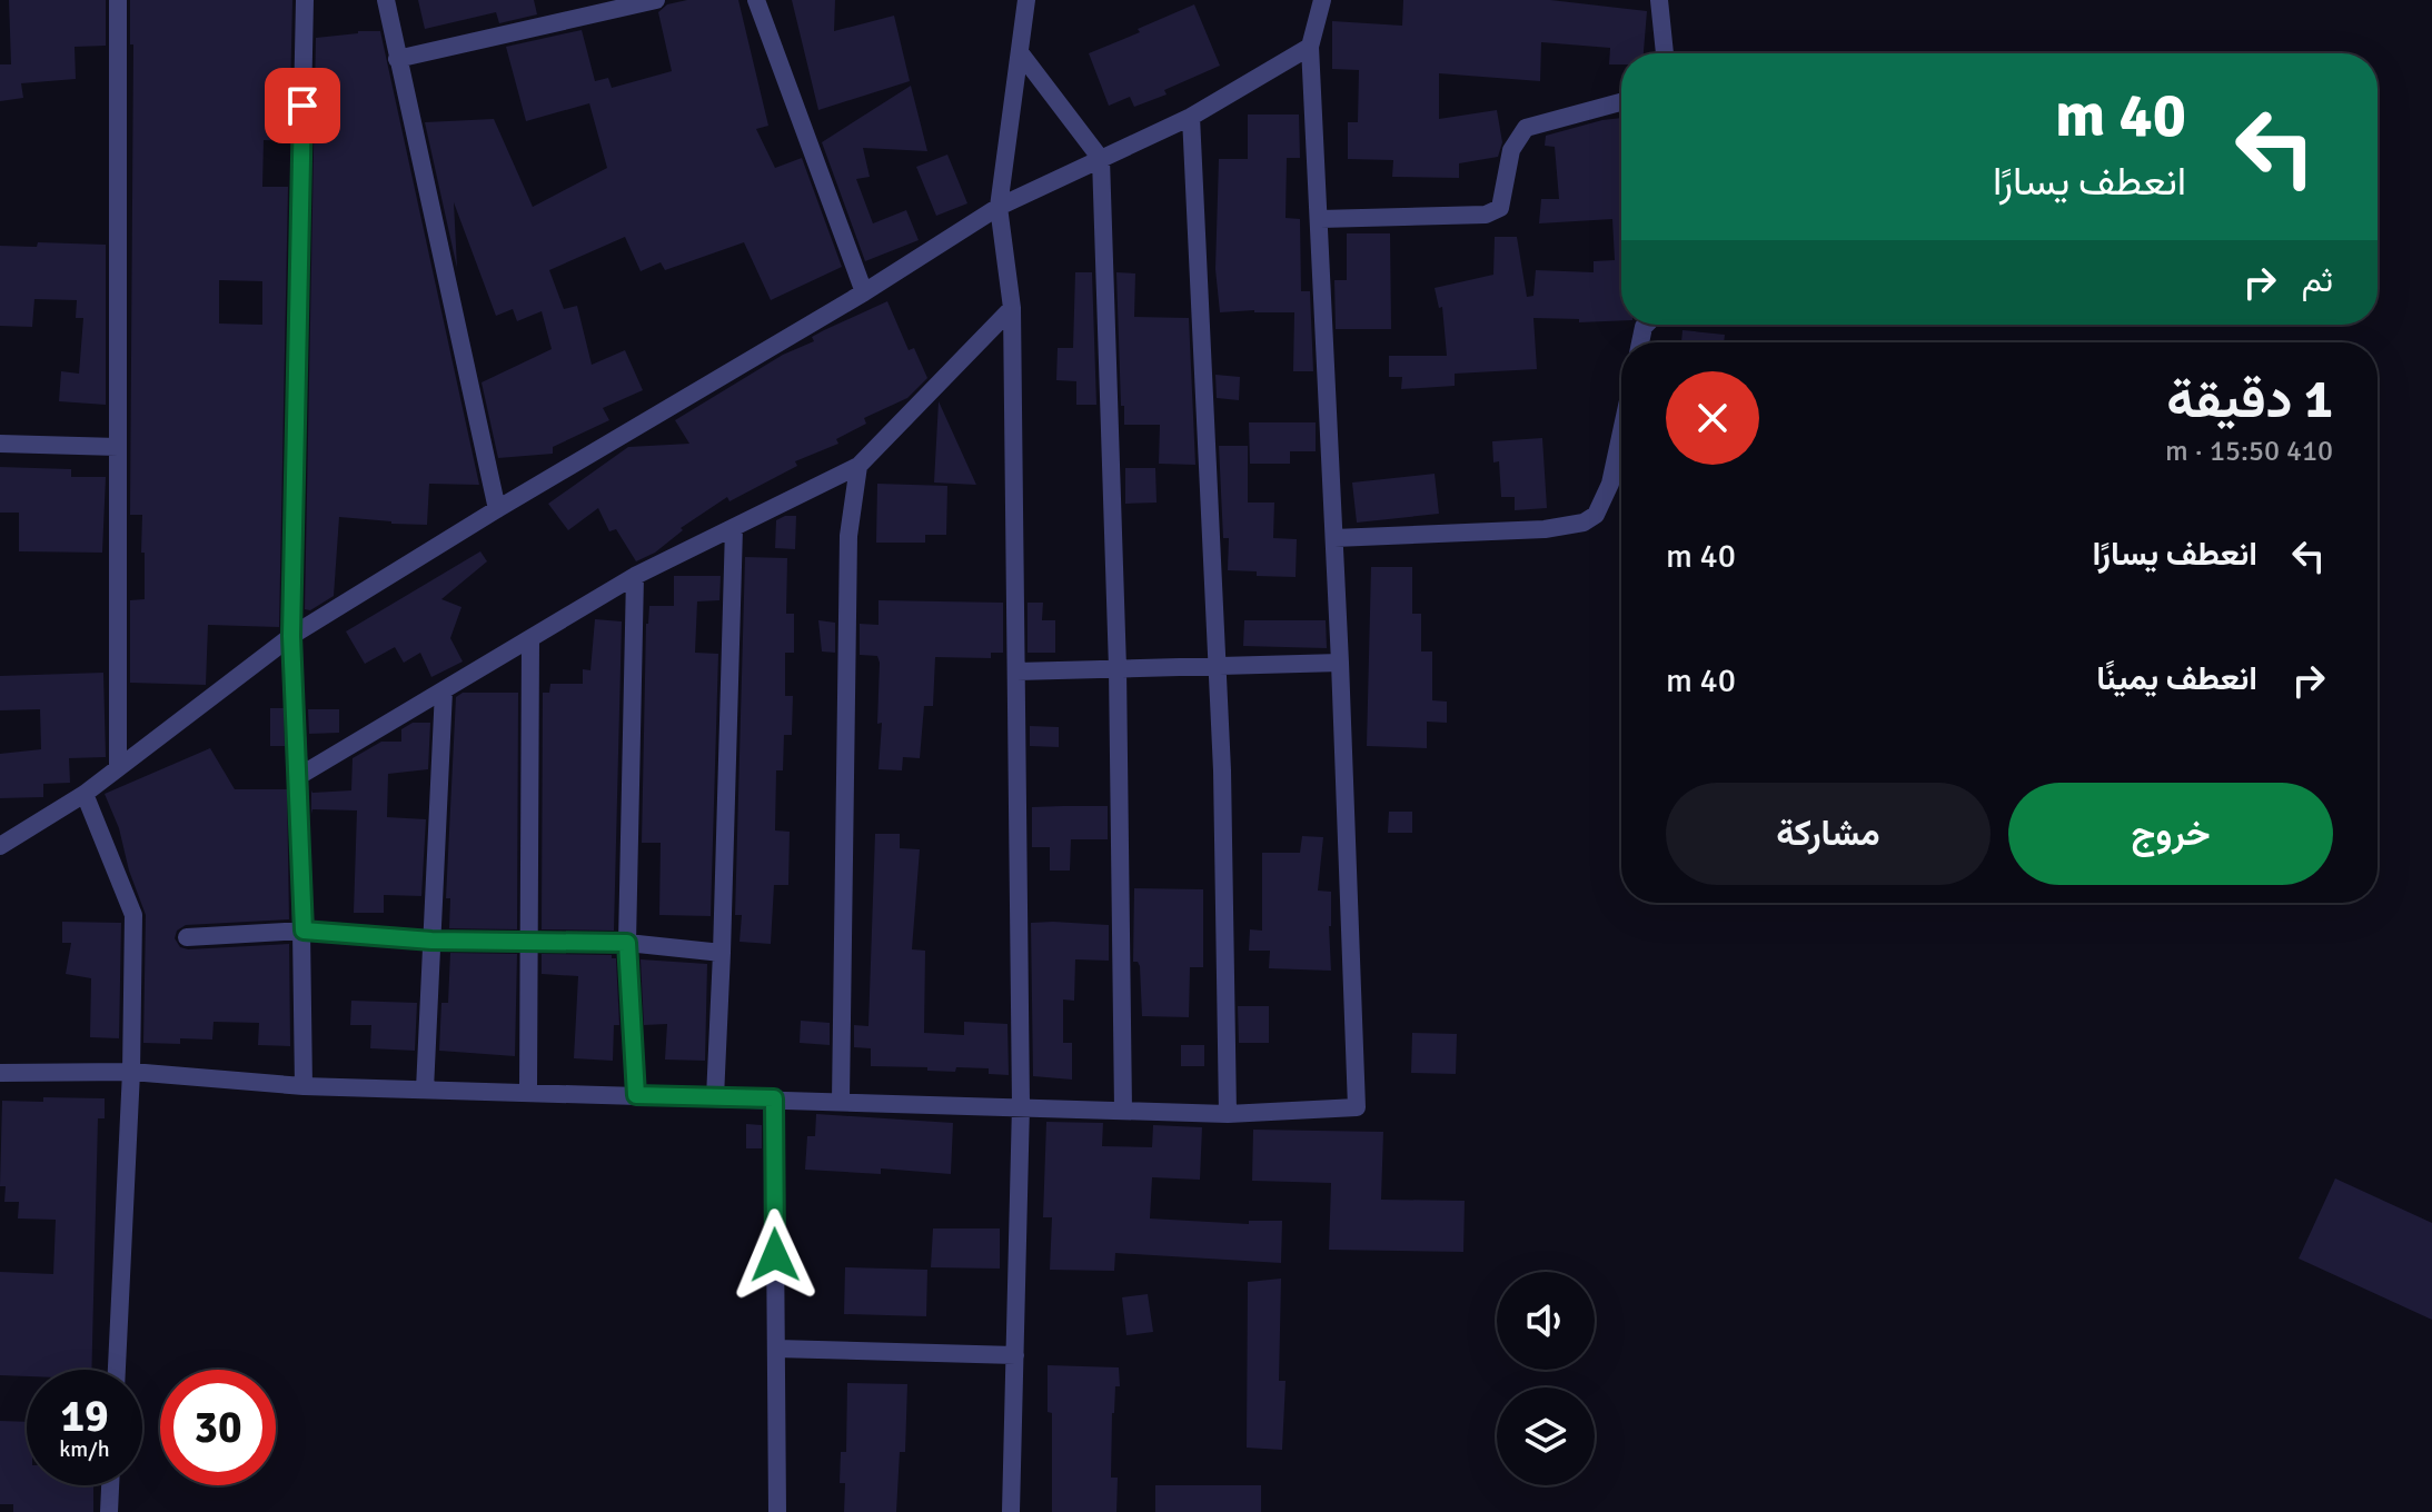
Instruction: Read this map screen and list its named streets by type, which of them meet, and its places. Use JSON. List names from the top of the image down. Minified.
{"page":{"turn":["40 m","انعطف يسارًا"],"then":"ثم","heading":["1 دقيقة","410 m · 15:50"],"list":[{"name":"انعطف يسارًا","value":"40 m"},{"name":"انعطف يمينًا","value":"40 m"}],"buttons":["خروج","مشاركة"],"speed":"19 km/h","limit":"30"}}
